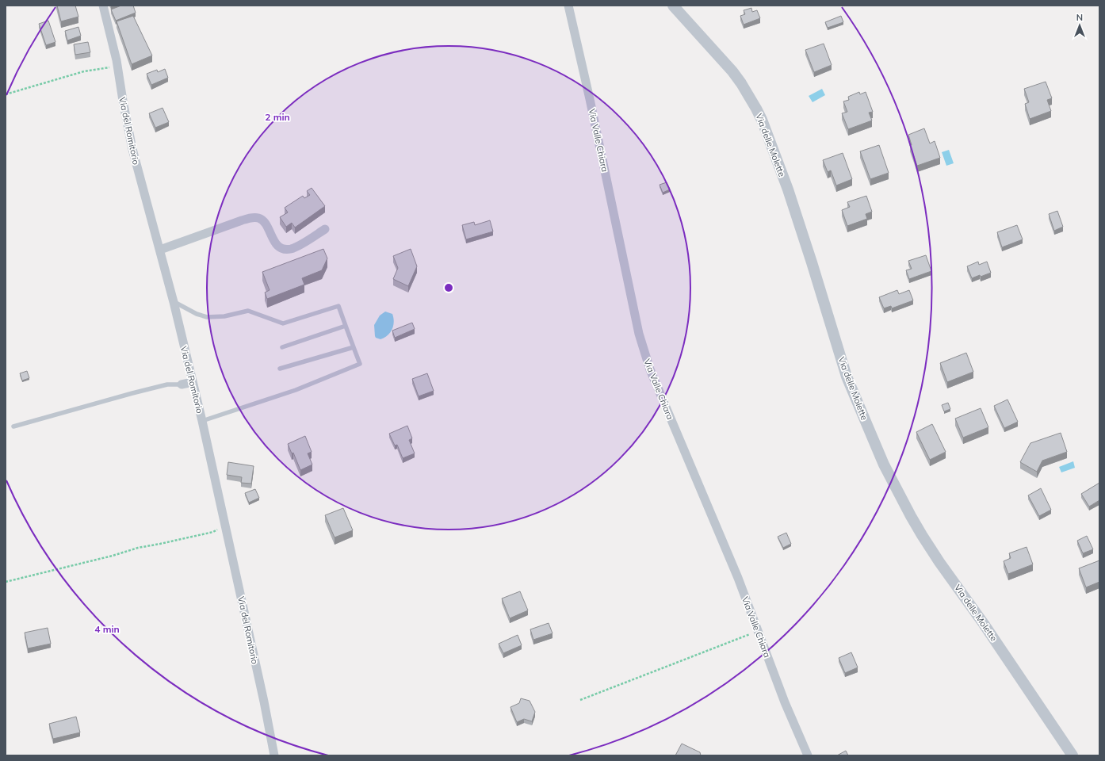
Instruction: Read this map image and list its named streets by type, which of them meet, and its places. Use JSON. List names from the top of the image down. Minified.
{"streets":{"street":["Via del Romitorio","Via Valle Chiara","Via delle Molette"]},"north":"top","rings":["2 min","4 min"]}
